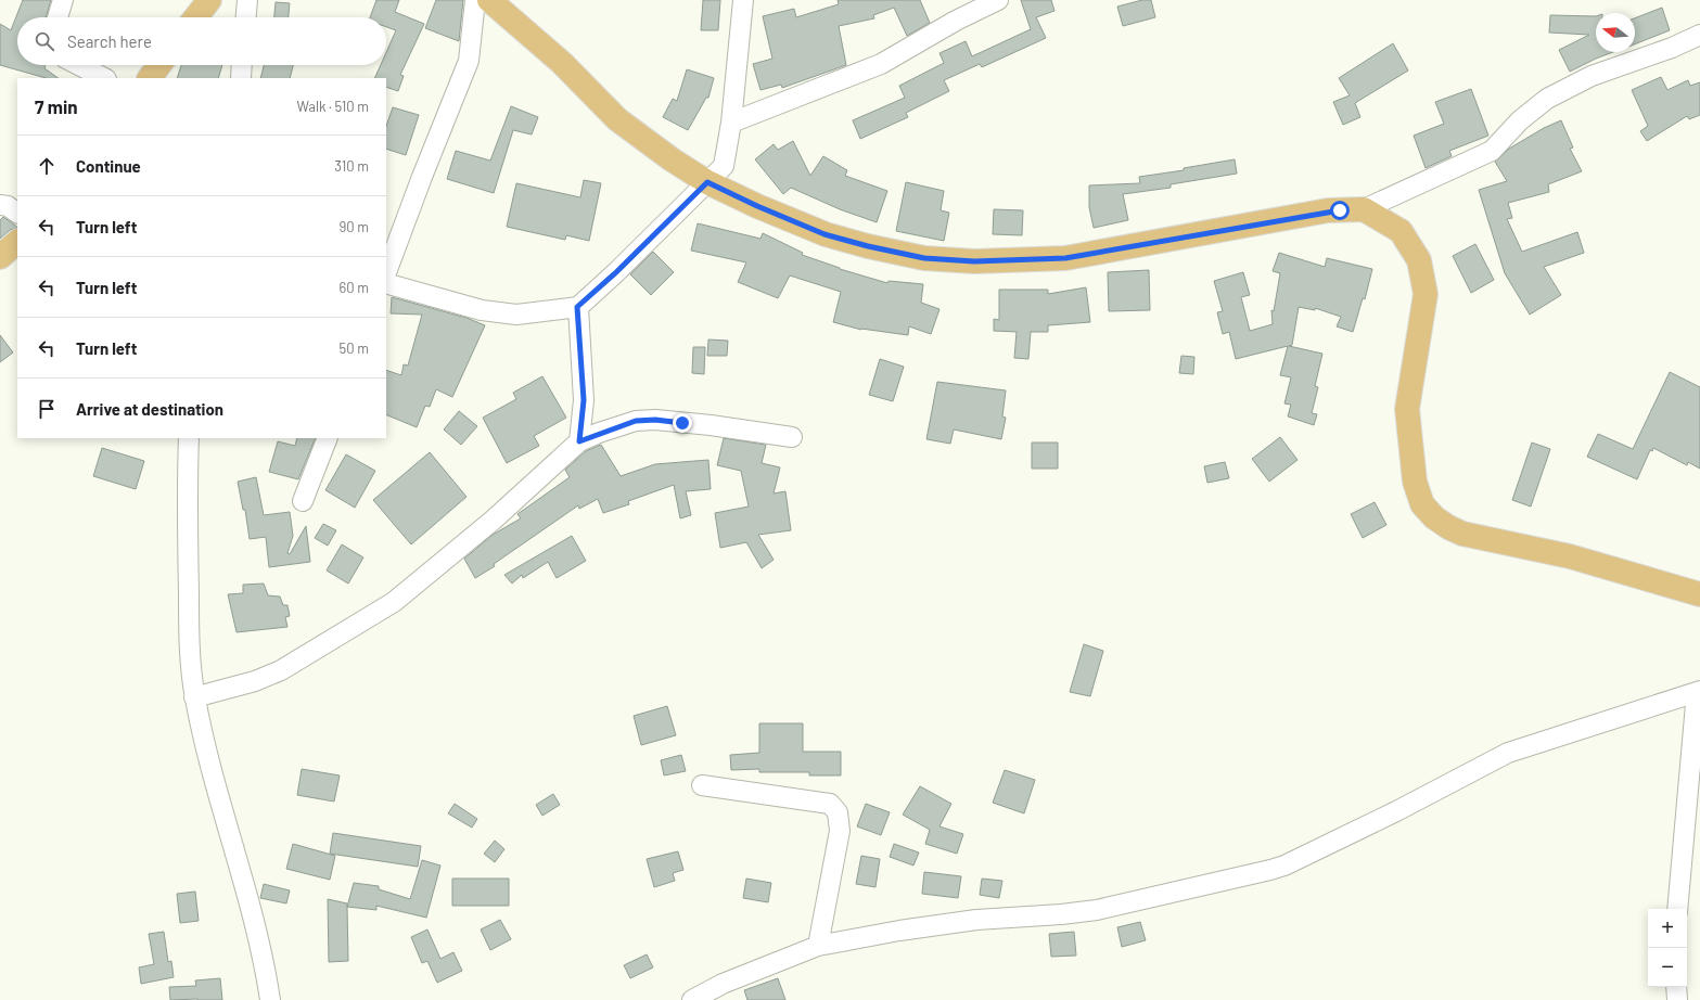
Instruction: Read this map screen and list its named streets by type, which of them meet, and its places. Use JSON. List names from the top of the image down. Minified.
{"north":"left","page":{"search":"Search here","heading":["7 min","Walk · 510 m"],"list":[["Continue","310 m"],["Turn left","90 m"],["Turn left","60 m"],["Turn left","50 m"],"Arrive at destination"],"map_buttons":["+","−"]}}
